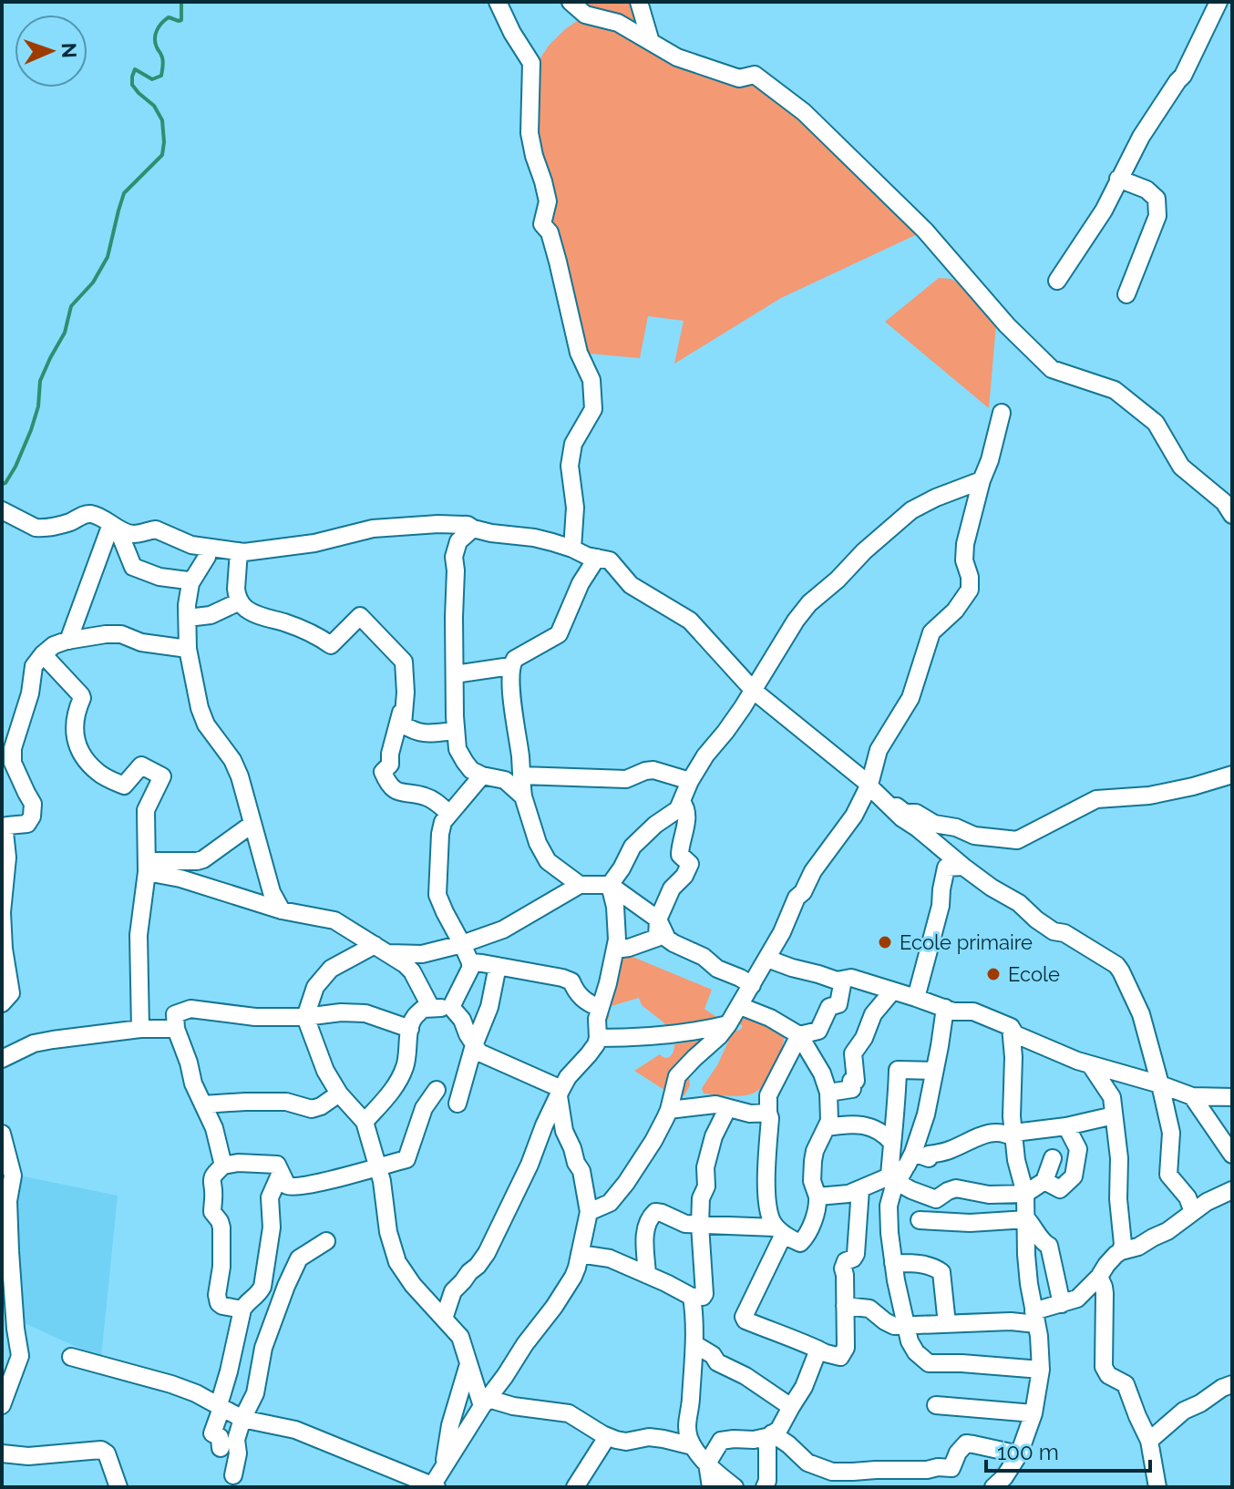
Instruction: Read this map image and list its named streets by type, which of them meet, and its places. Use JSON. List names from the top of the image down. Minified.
{"places":["Ecole primaire","Ecole"],"scale_bar":"100 m","north":"right"}
